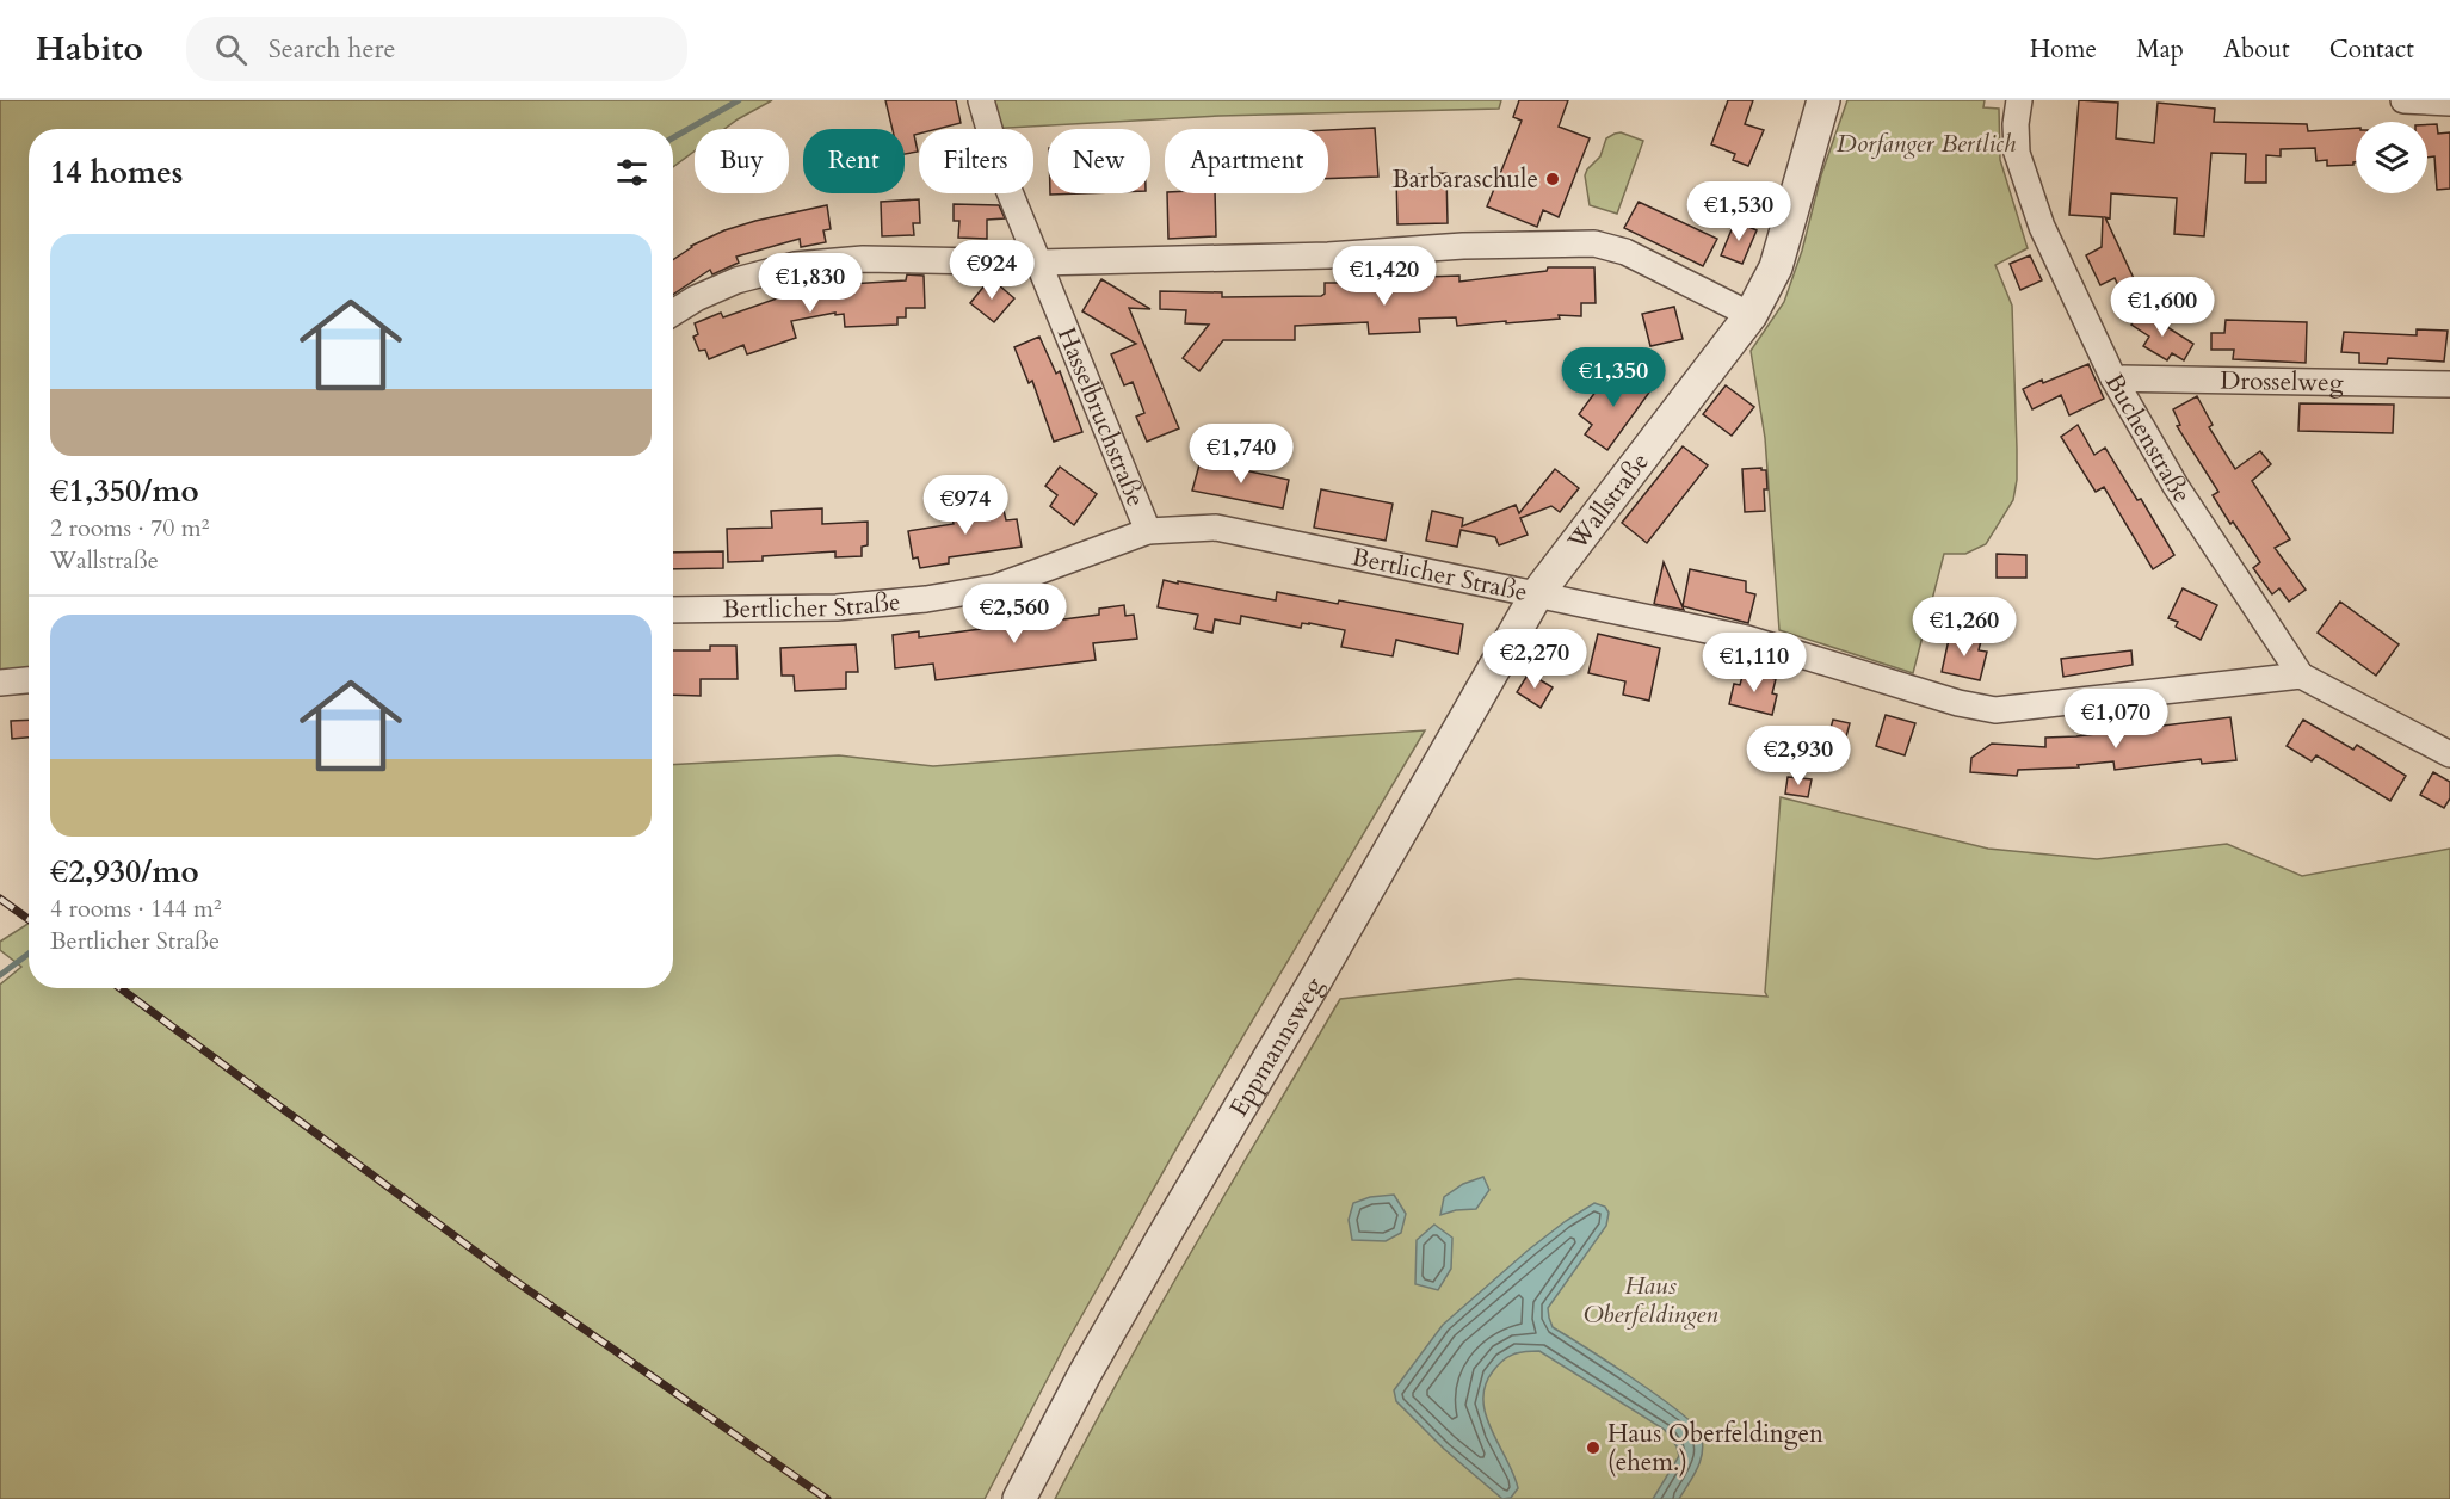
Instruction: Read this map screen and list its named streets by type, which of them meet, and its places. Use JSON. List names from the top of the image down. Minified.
{"streets":{"street":["Drosselweg","Hasselbruchstraße","Buchenstraße","Wallstraße","Bertlicher Straße","Eppmannsweg"]},"crossings":[["Drosselweg","Buchenstraße"],["Hasselbruchstraße","Bertlicher Straße"],["Buchenstraße","Bertlicher Straße"],["Wallstraße","Bertlicher Straße"],["Wallstraße","Eppmannsweg"],["Bertlicher Straße","Eppmannsweg"]],"parks":["Dorfanger Bertlich","Haus Oberfeldingen"],"places":["Barbaraschule","Haus Oberfeldingen (ehem.)"],"page":{"header":"Habito","search":"Search here","nav":["Home","Map","About","Contact"],"chip":["Buy","Rent","Filters","New","Apartment"],"heading":"14 homes","price":["€1,530","€924","€1,420","€1,830","€1,600","€1,350","€1,740","€974","€2,560","€1,260","€2,270","€1,110","€1,070","€2,930"],"list":[{"name":"€1,350/mo","note":"2 rooms · 70 m² · Wallstraße"},{"name":"€2,930/mo","note":"4 rooms · 144 m² · Bertlicher Straße"}]}}
